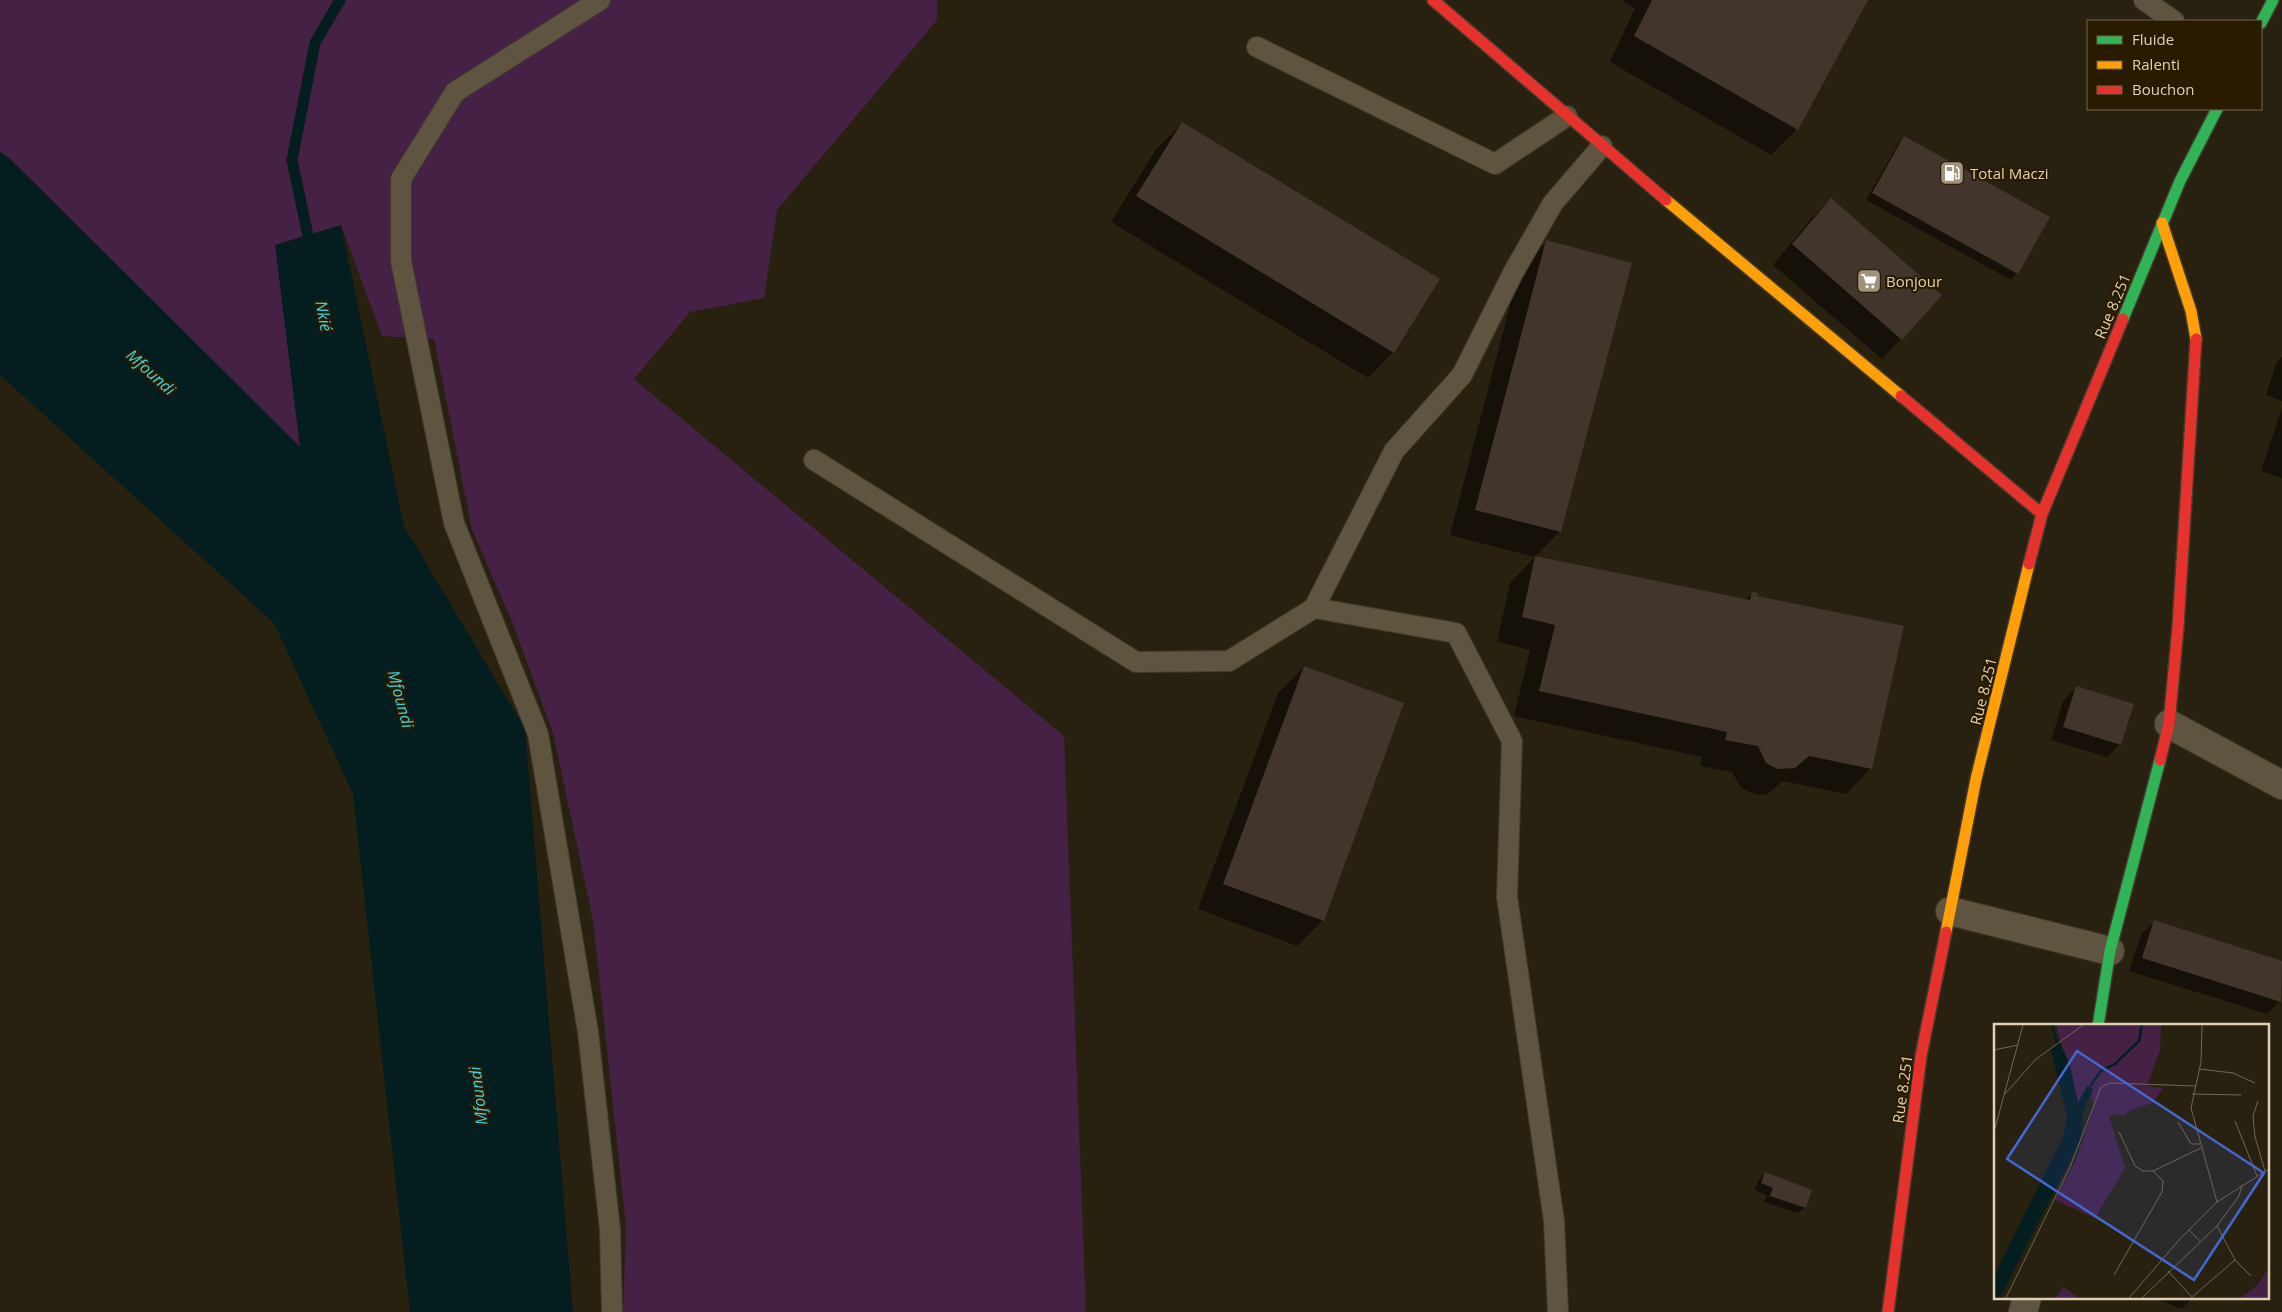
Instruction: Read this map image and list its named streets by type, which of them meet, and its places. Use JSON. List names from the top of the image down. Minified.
{"streets":{"main road":["Rue 8.251"]},"water":["Nkié","Mfoundi"],"places":{"fuel station":["Total Maczi"],"supermarket":["Bonjour"]},"legend":["Fluide","Ralenti","Bouchon"]}
